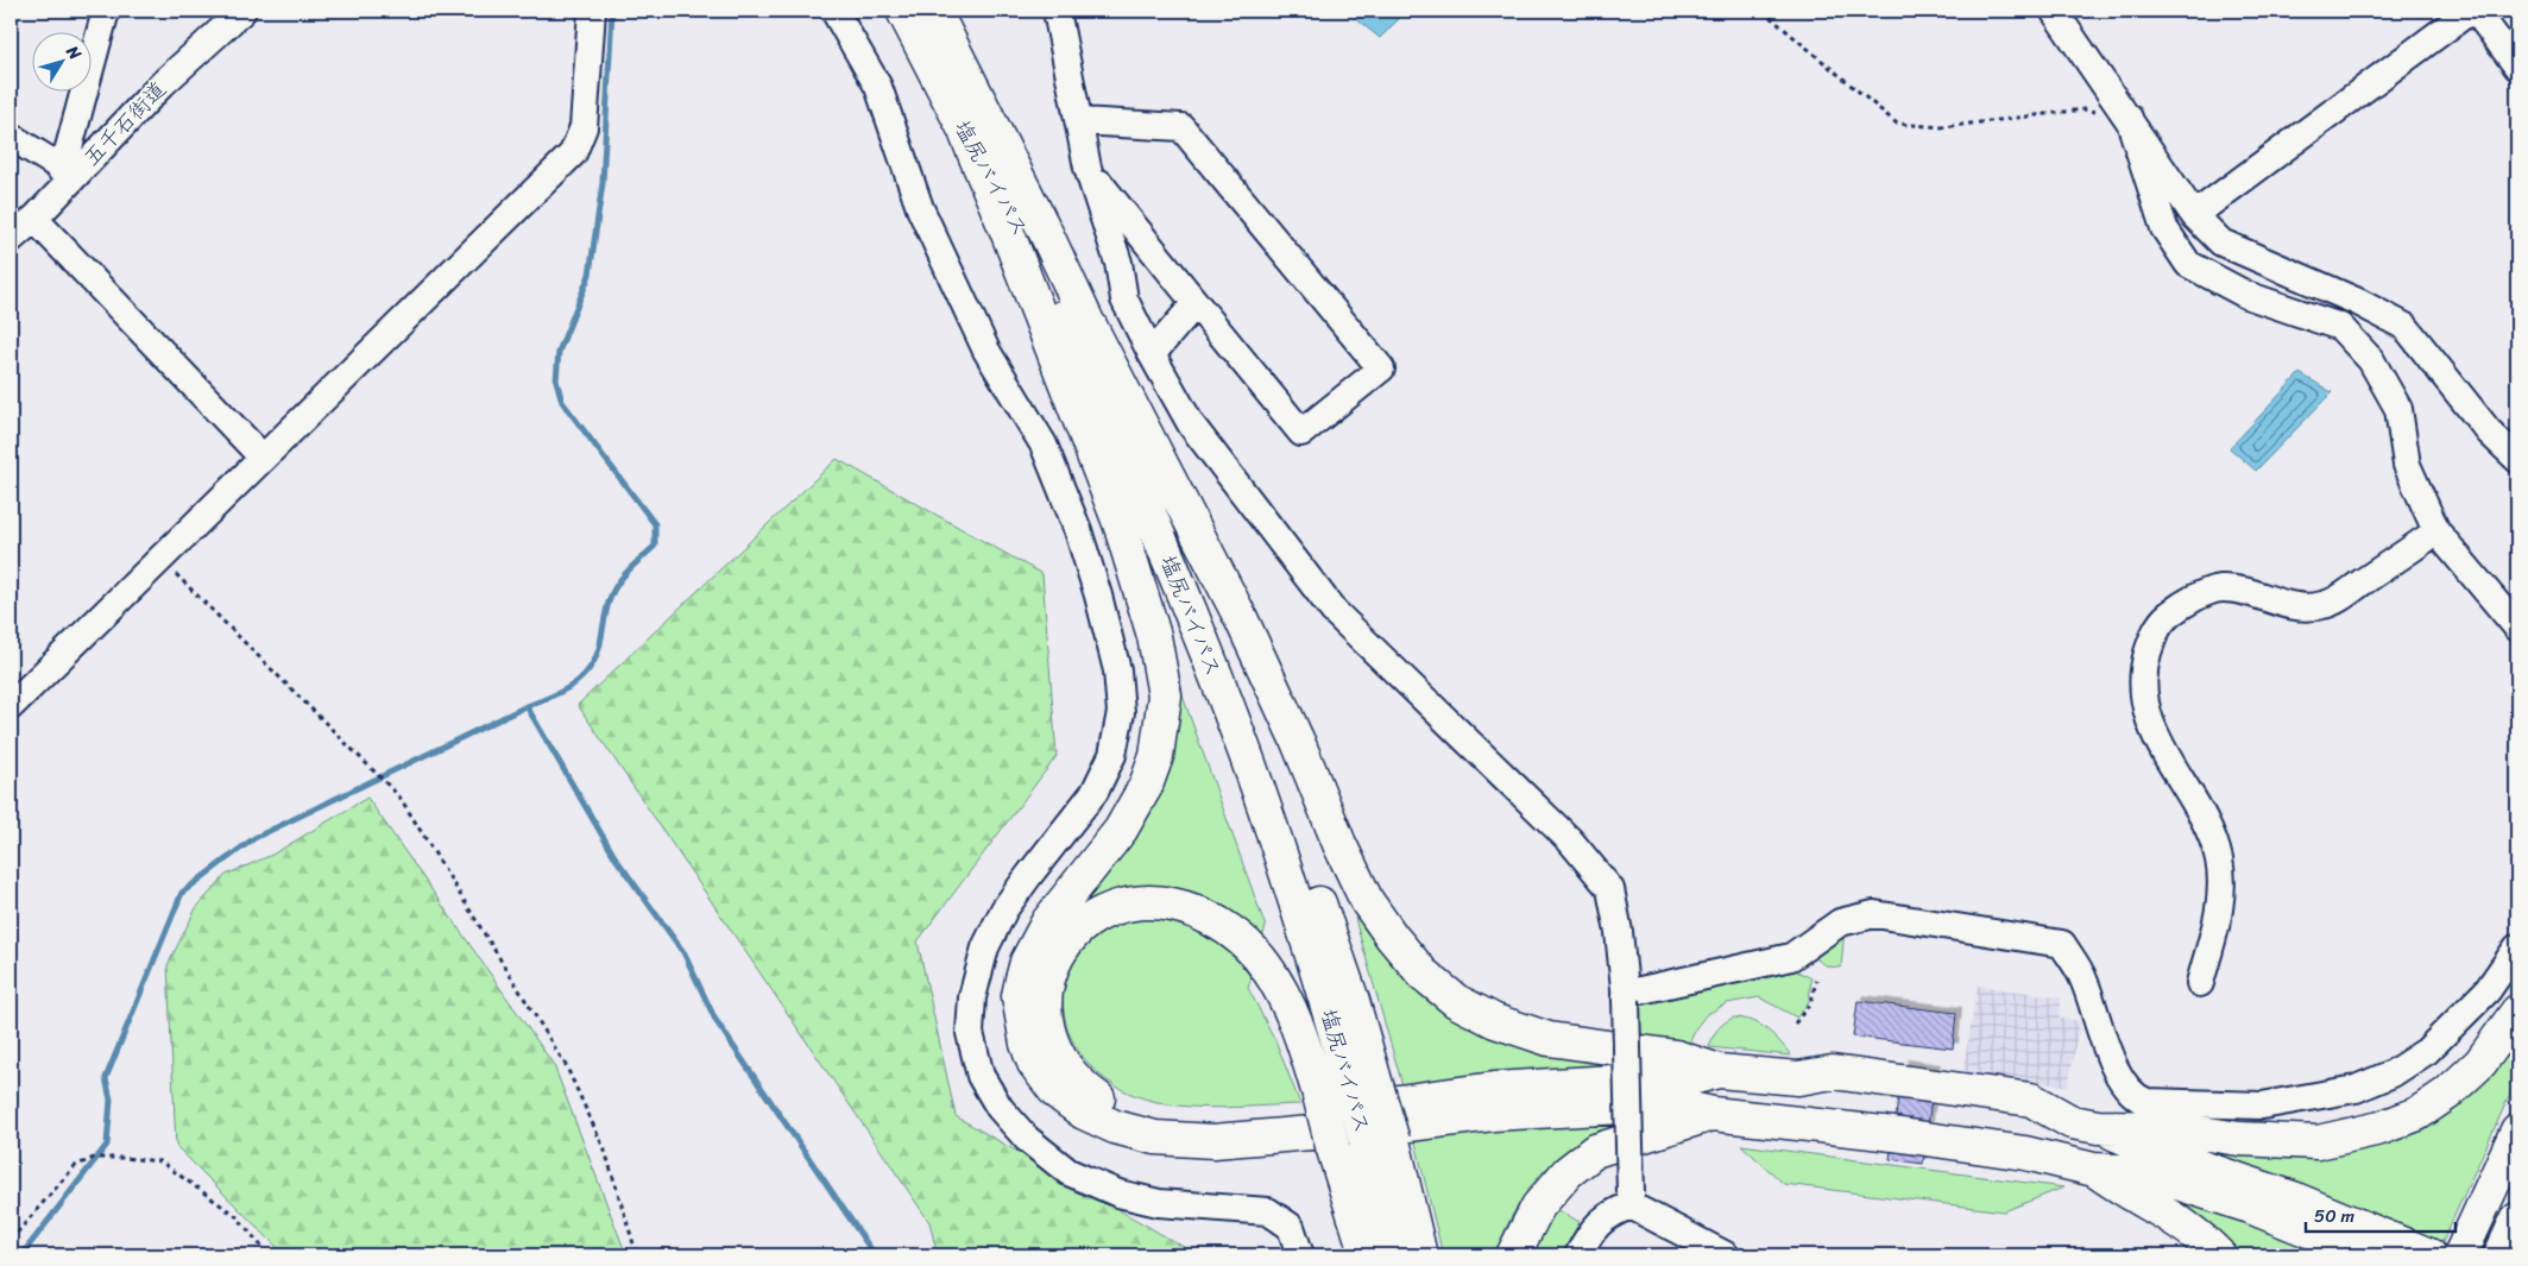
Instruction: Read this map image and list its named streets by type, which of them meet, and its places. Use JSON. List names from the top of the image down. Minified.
{"streets":{"highway":["塩尻バイパス"],"street":["五千石街道"]},"scale_bar":"50 m","north":"top right"}
